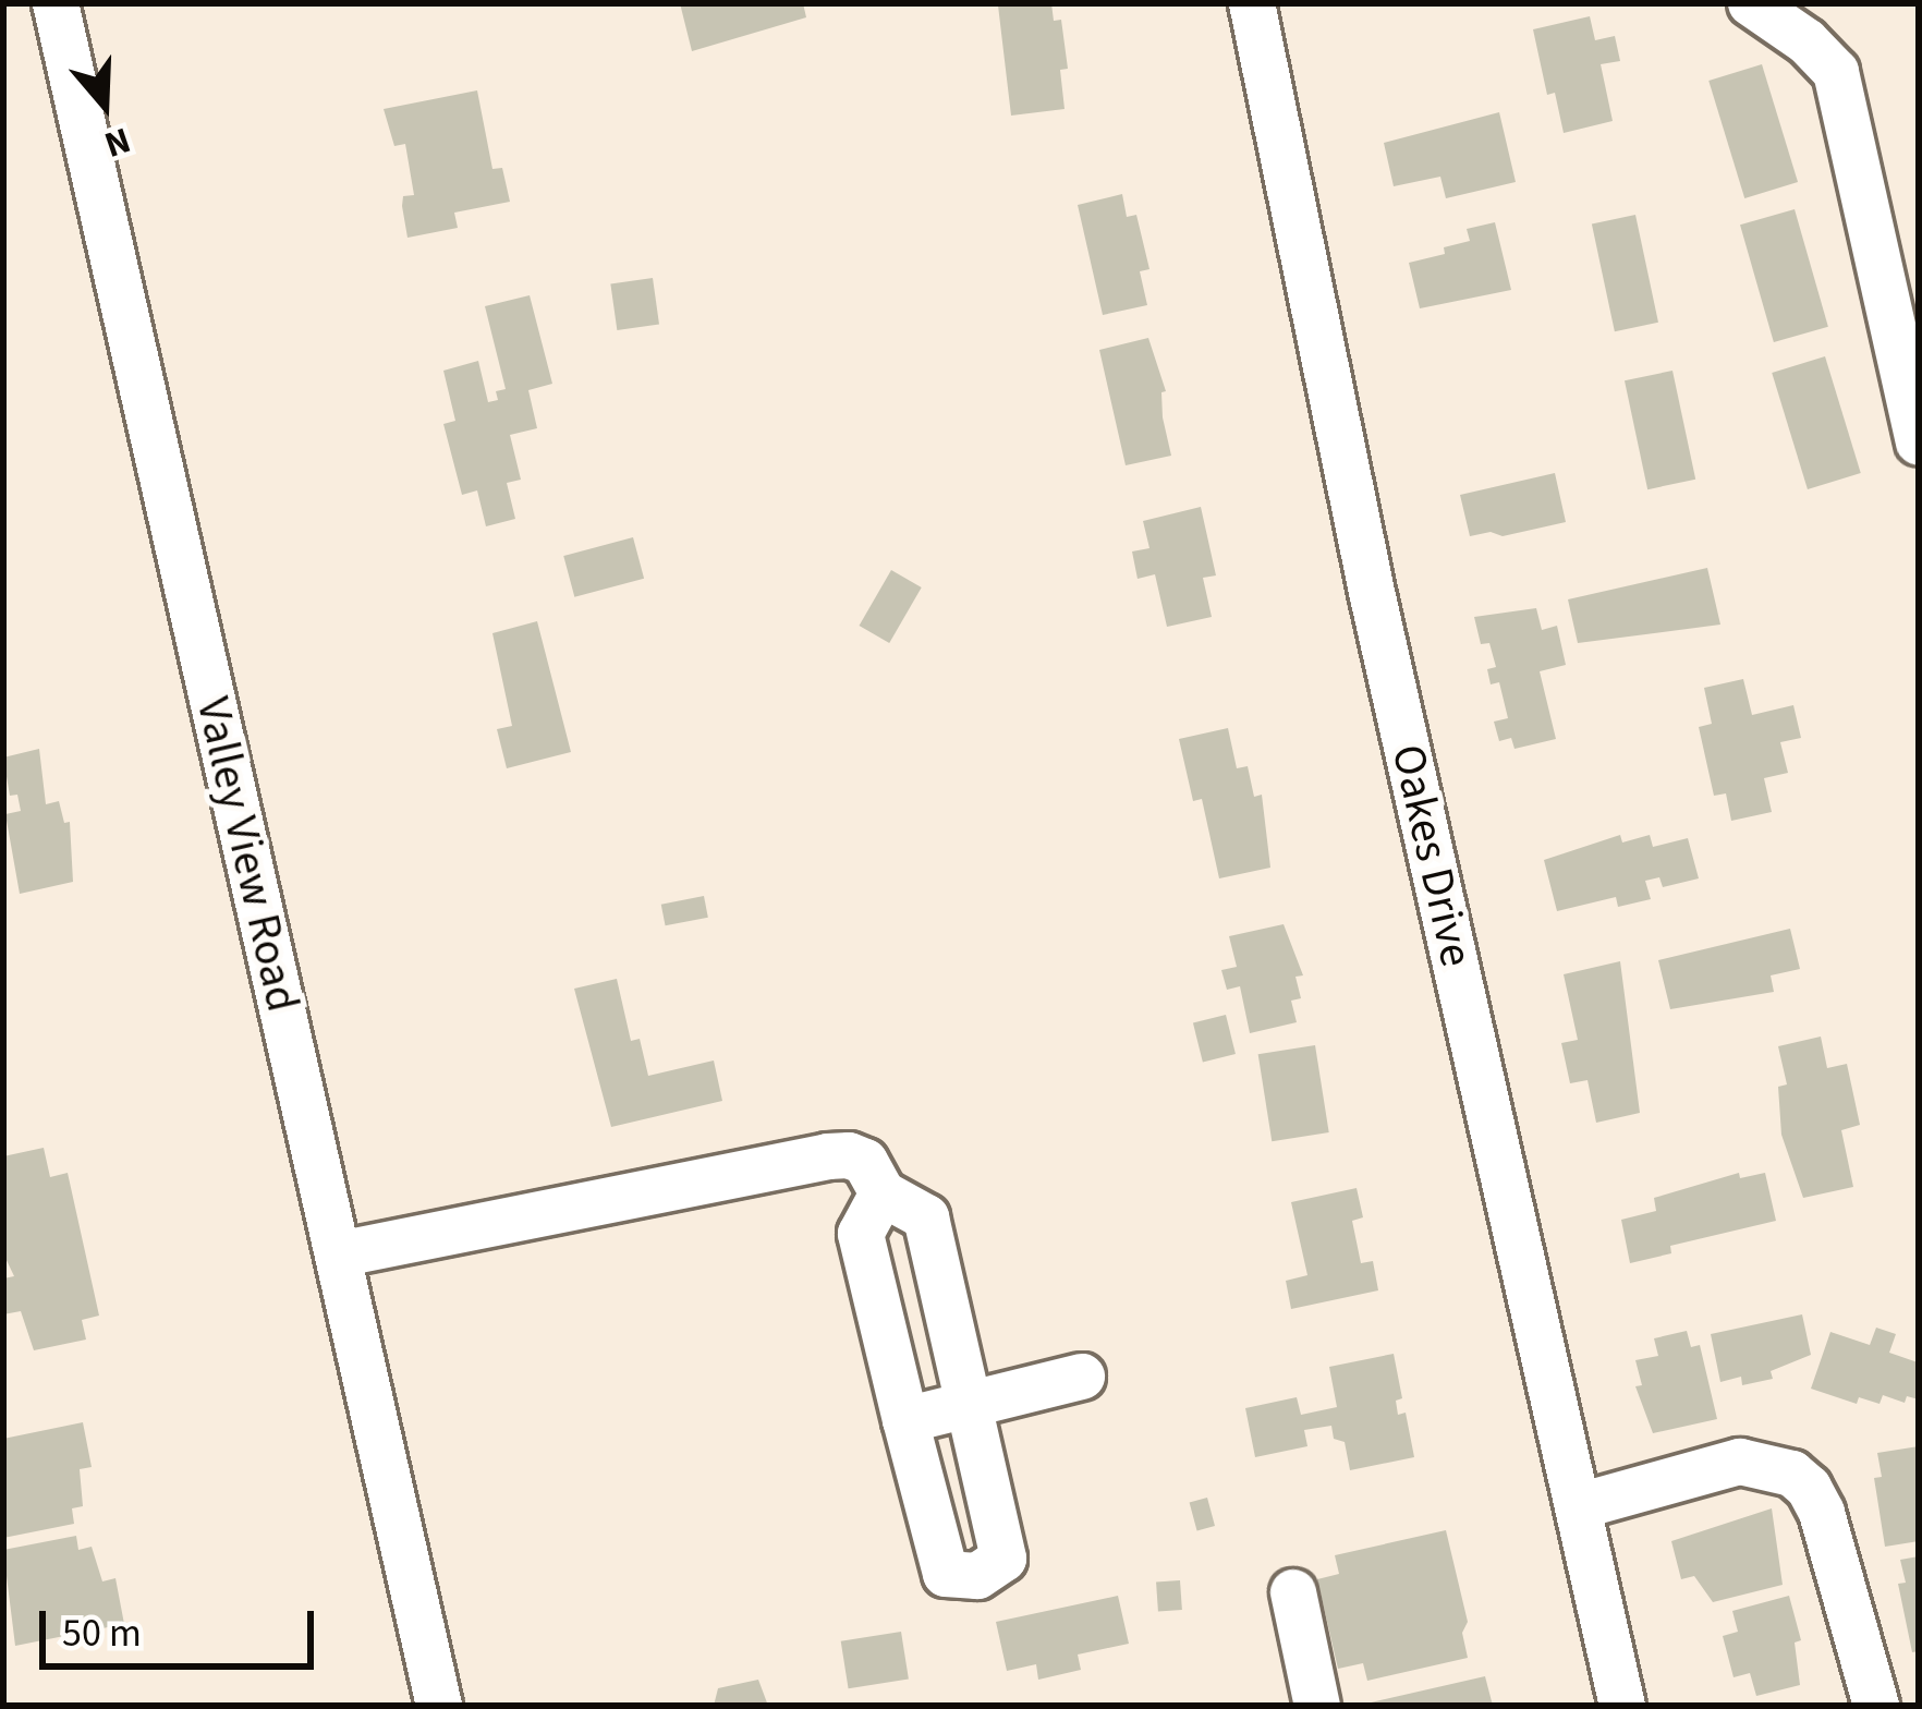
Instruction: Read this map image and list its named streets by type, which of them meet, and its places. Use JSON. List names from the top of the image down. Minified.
{"streets":{"street":["Valley View Road","Oakes Drive"]},"scale_bar":"50 m","north":"bottom"}
